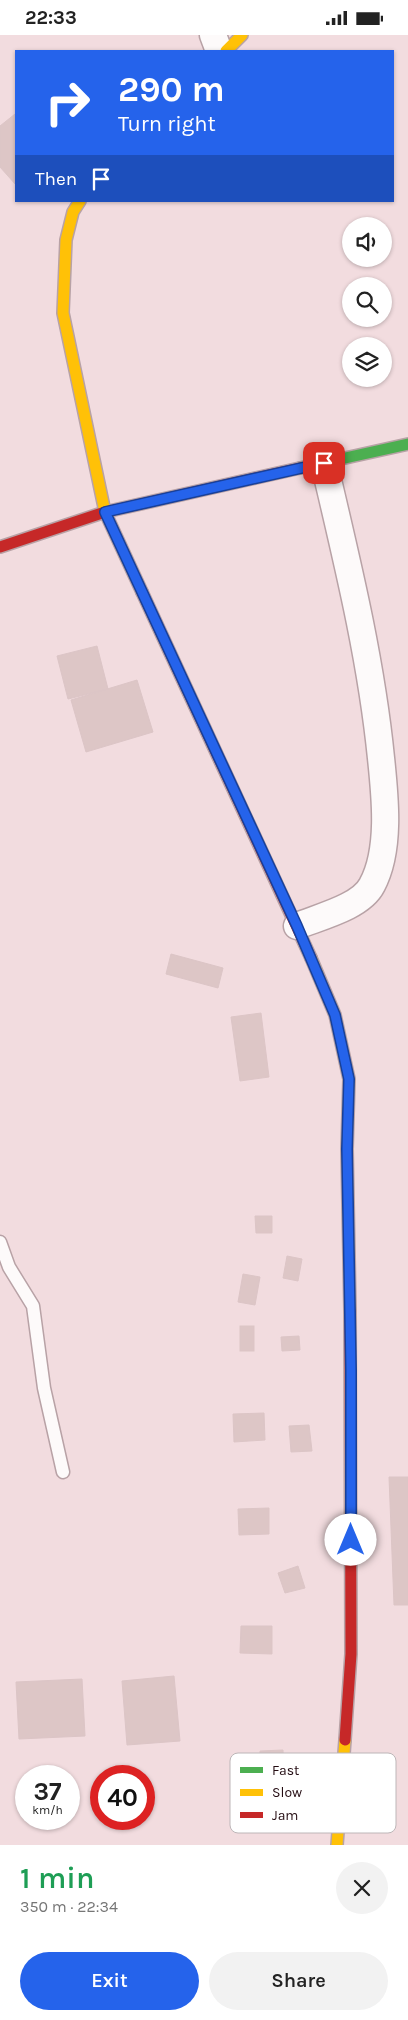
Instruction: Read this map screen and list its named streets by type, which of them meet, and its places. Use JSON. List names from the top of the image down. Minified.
{"legend":["Fast","Slow","Jam"],"page":{"status":"22:33","turn":["290 m","Turn right"],"then":"Then","speed":"37 km/h","limit":"40","heading":["1 min","350 m · 22:34"],"buttons":["Exit","Share"]}}
